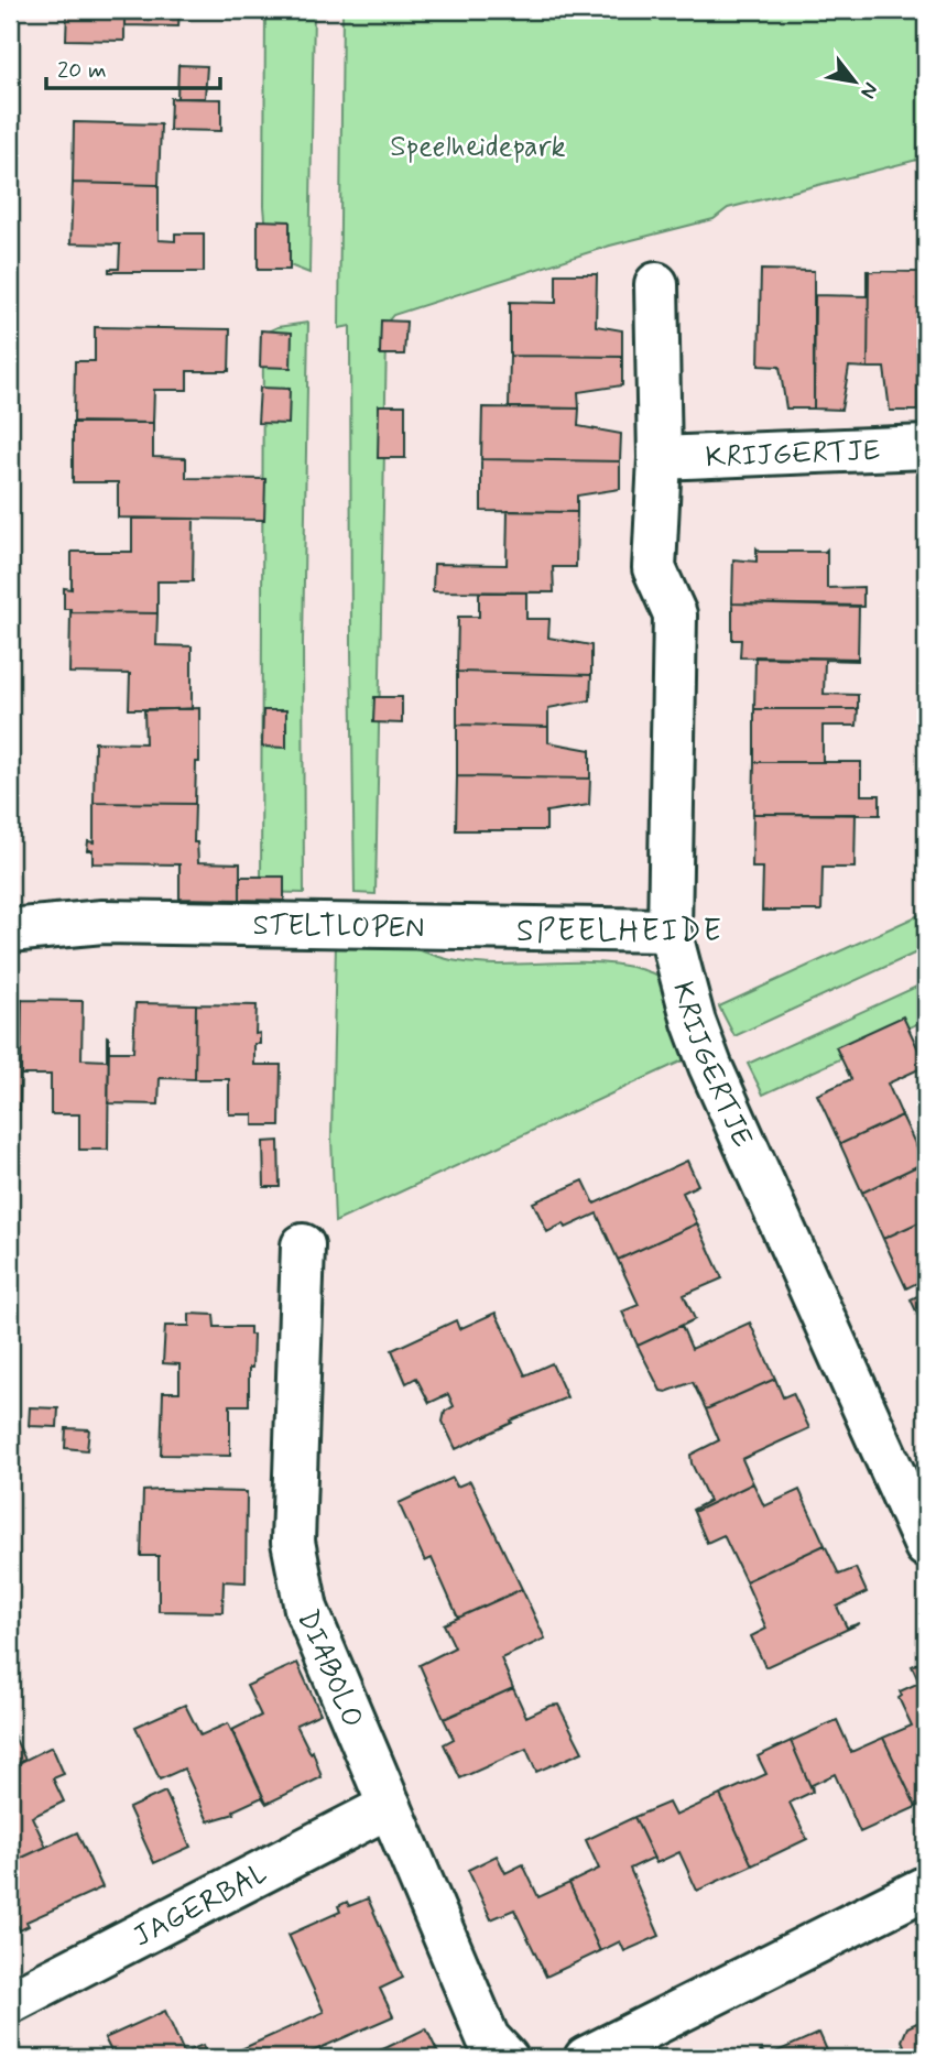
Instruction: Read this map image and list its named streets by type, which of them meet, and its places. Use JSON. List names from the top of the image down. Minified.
{"streets":{"street":["KRIJGERTJE","STELTLOPEN","DIABOLO","JAGERBAL"]},"crossings":[["KRIJGERTJE","STELTLOPEN"],["DIABOLO","JAGERBAL"]],"districts":["SPEELHEIDE"],"parks":["Speelheidepark"],"scale_bar":"20 m","north":"bottom right"}
